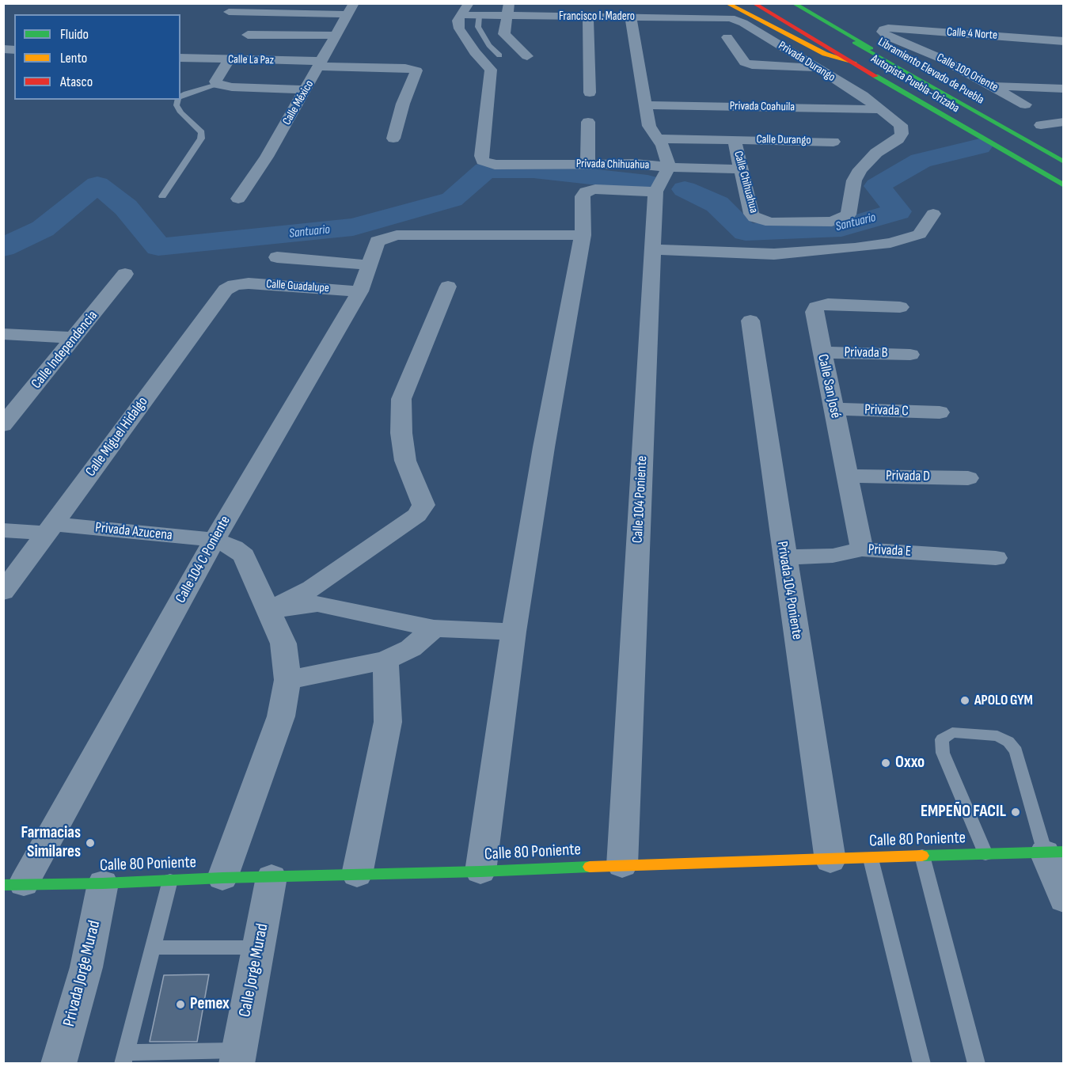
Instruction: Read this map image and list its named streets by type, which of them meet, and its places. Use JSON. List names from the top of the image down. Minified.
{"streets":{"main road":["Libramiento Elevado de Puebla","Autopista Puebla-Orizaba","Calle 80 Poniente"],"street":["Francisco I. Madero","Calle 4 Norte","Calle La Paz","Privada Durango","Calle 100 Oriente","Calle México","Privada Coahuila","Calle Durango","Privada Chihuahua","Calle Chihuahua","Calle Guadalupe","Calle Independencia","Privada B","Calle San José","Privada C","Calle Miguel Hidalgo","Privada D","Calle 104 Poniente","Privada Azucena","Privada E","Calle 104 C Poniente","Privada 104 Poniente","Calle Jorge Murad","Privada Jorge Murad"]},"crossings":[["Francisco I. Madero","Privada Durango"],["Francisco I. Madero","Privada Chihuahua"],["Calle 4 Norte","Calle 100 Oriente"],["Calle La Paz","Calle México"],["Privada Durango","Privada Coahuila"],["Privada Durango","Calle Chihuahua"],["Calle Durango","Calle Chihuahua"],["Privada Chihuahua","Calle Chihuahua"],["Privada Chihuahua","Calle 104 Poniente"],["Calle Guadalupe","Calle Miguel Hidalgo"],["Calle Guadalupe","Calle 104 C Poniente"],["Privada B","Calle San José"],["Calle San José","Privada C"],["Calle San José","Privada D"],["Calle San José","Privada E"],["Calle Miguel Hidalgo","Privada Azucena"],["Calle 104 Poniente","Calle 80 Poniente"],["Privada Azucena","Calle 104 C Poniente"],["Privada Azucena","Calle 80 Poniente"],["Privada E","Privada 104 Poniente"],["Calle 104 C Poniente","Calle 80 Poniente"],["Privada 104 Poniente","Calle 80 Poniente"],["Calle 80 Poniente","Calle Jorge Murad"],["Calle 80 Poniente","Privada Jorge Murad"]],"water":["Santuario"],"places":["APOLO GYM","Oxxo","EMPEÑO FACIL","Farmacias Similares","Pemex"],"legend":["Fluido","Lento","Atasco"]}
